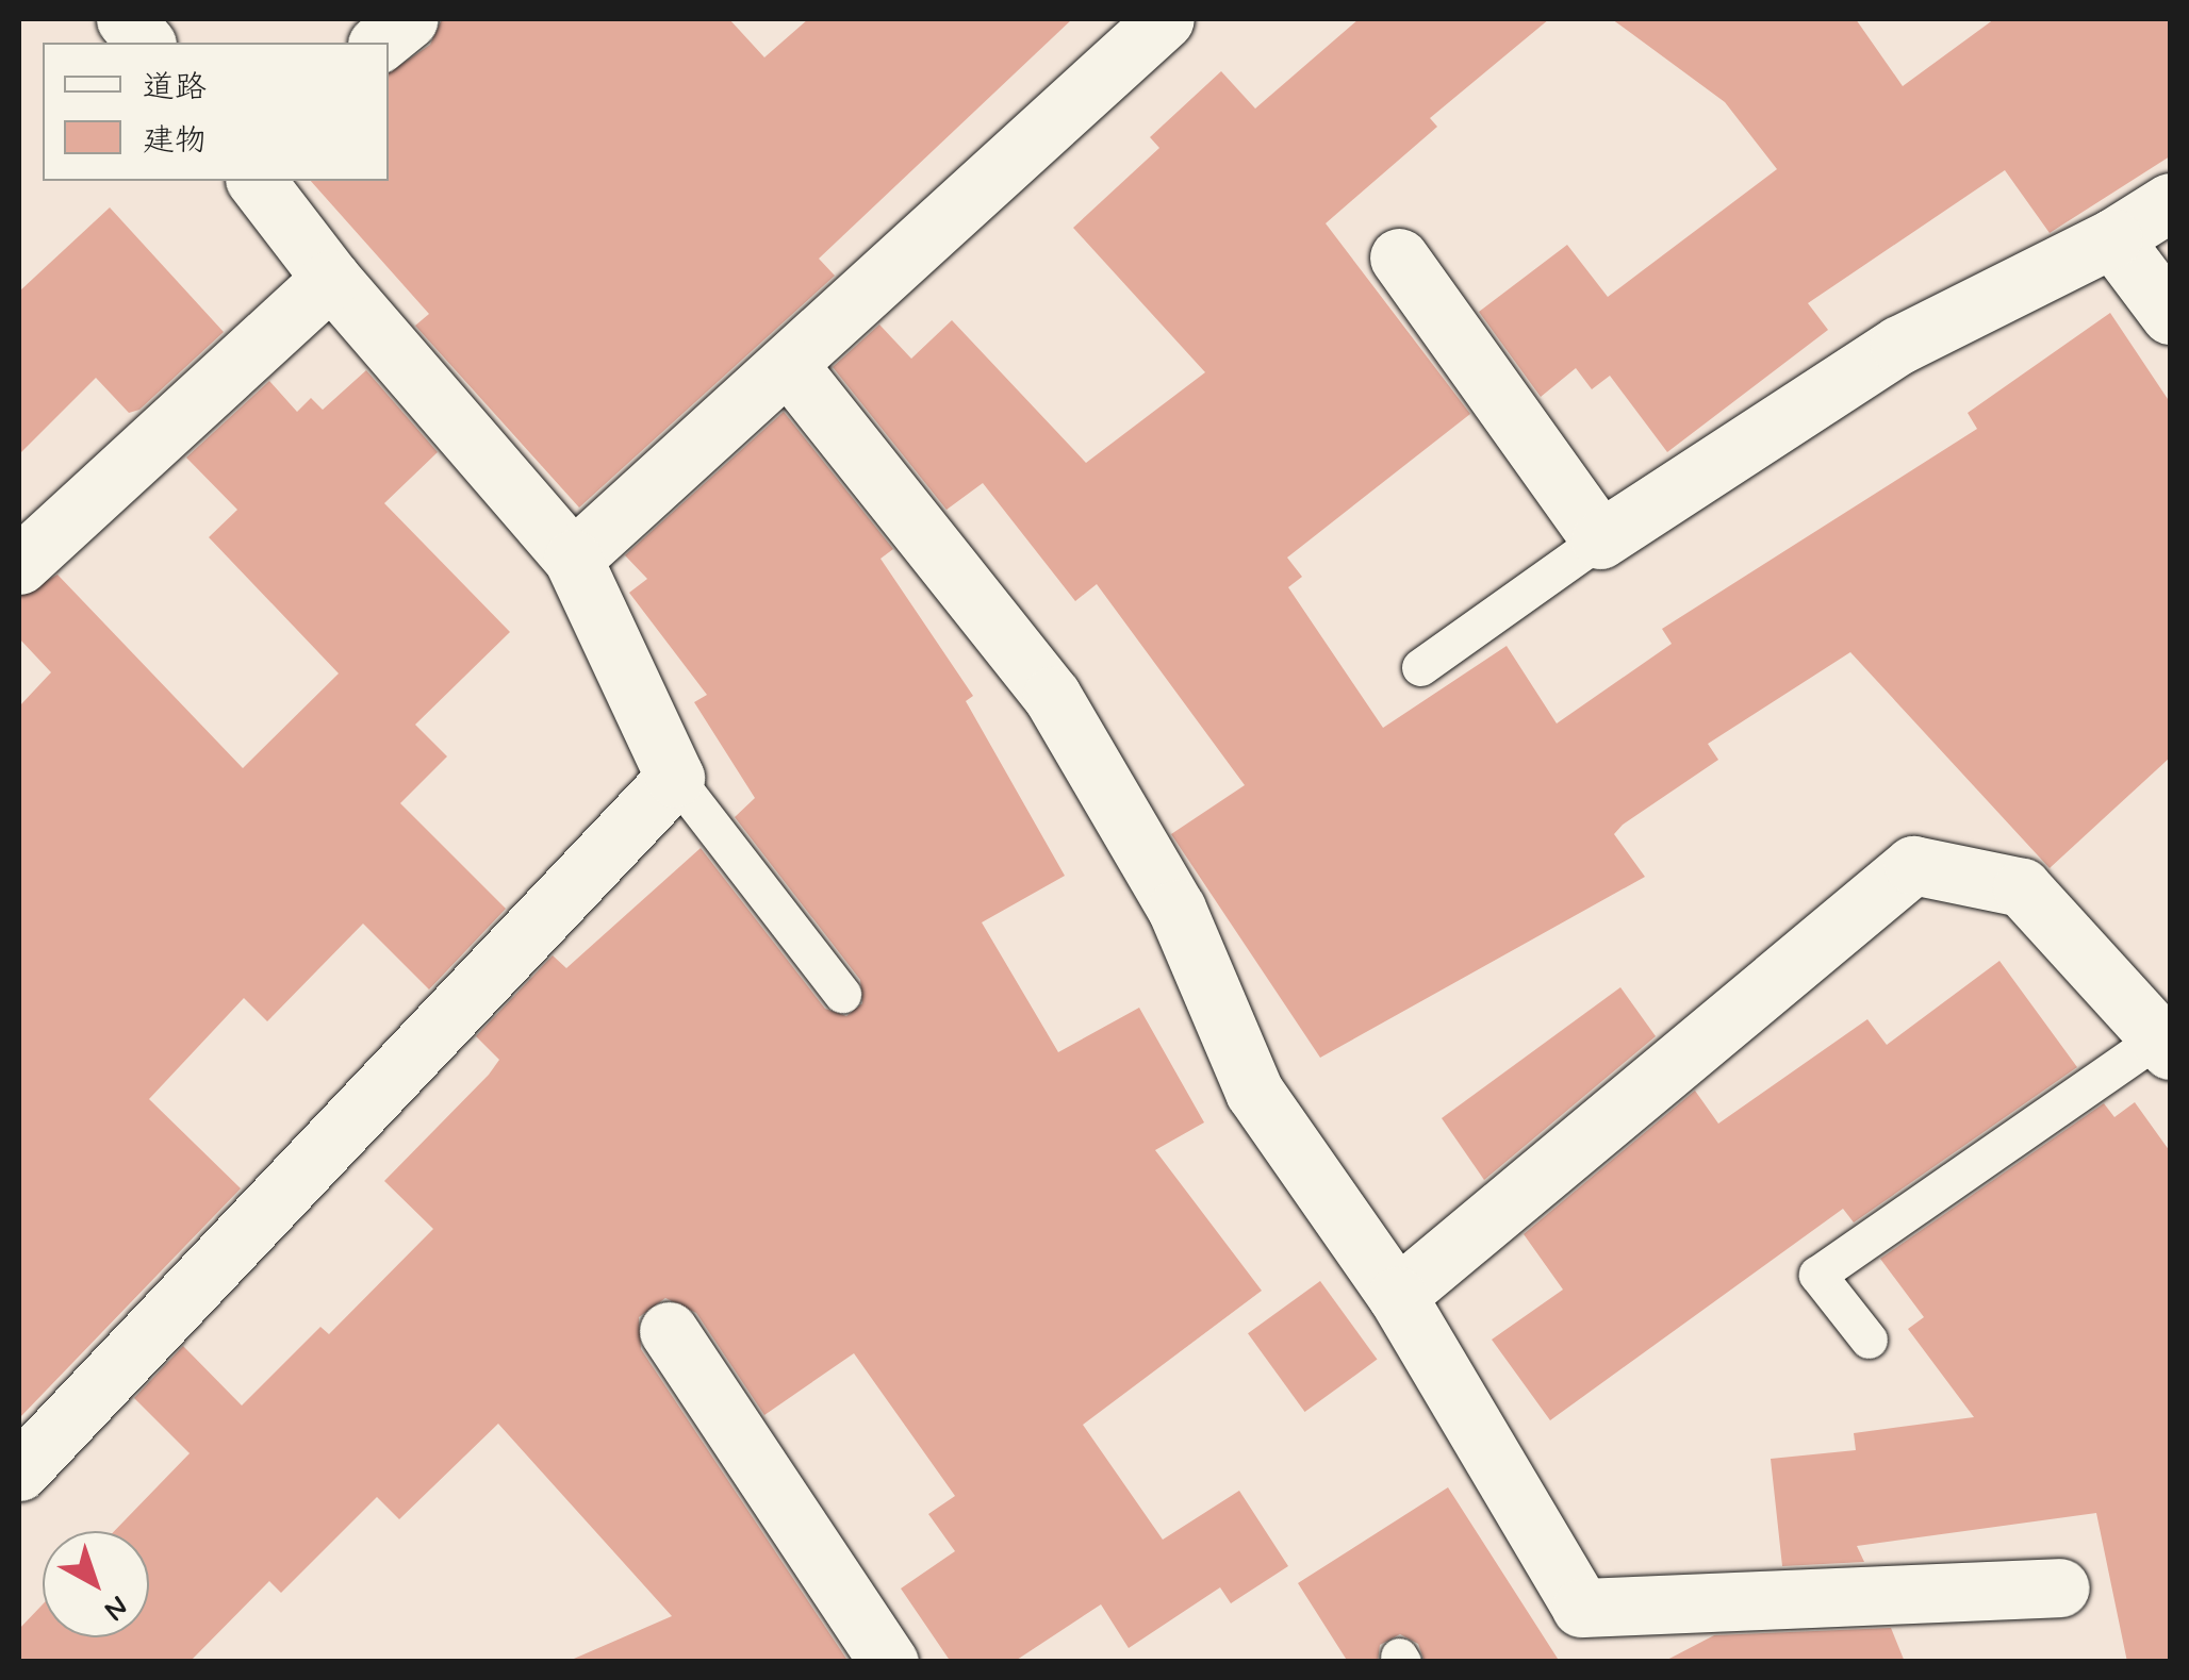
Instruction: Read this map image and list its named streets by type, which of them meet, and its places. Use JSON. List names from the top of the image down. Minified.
{"legend":["道路","建物"],"north":"bottom right"}
